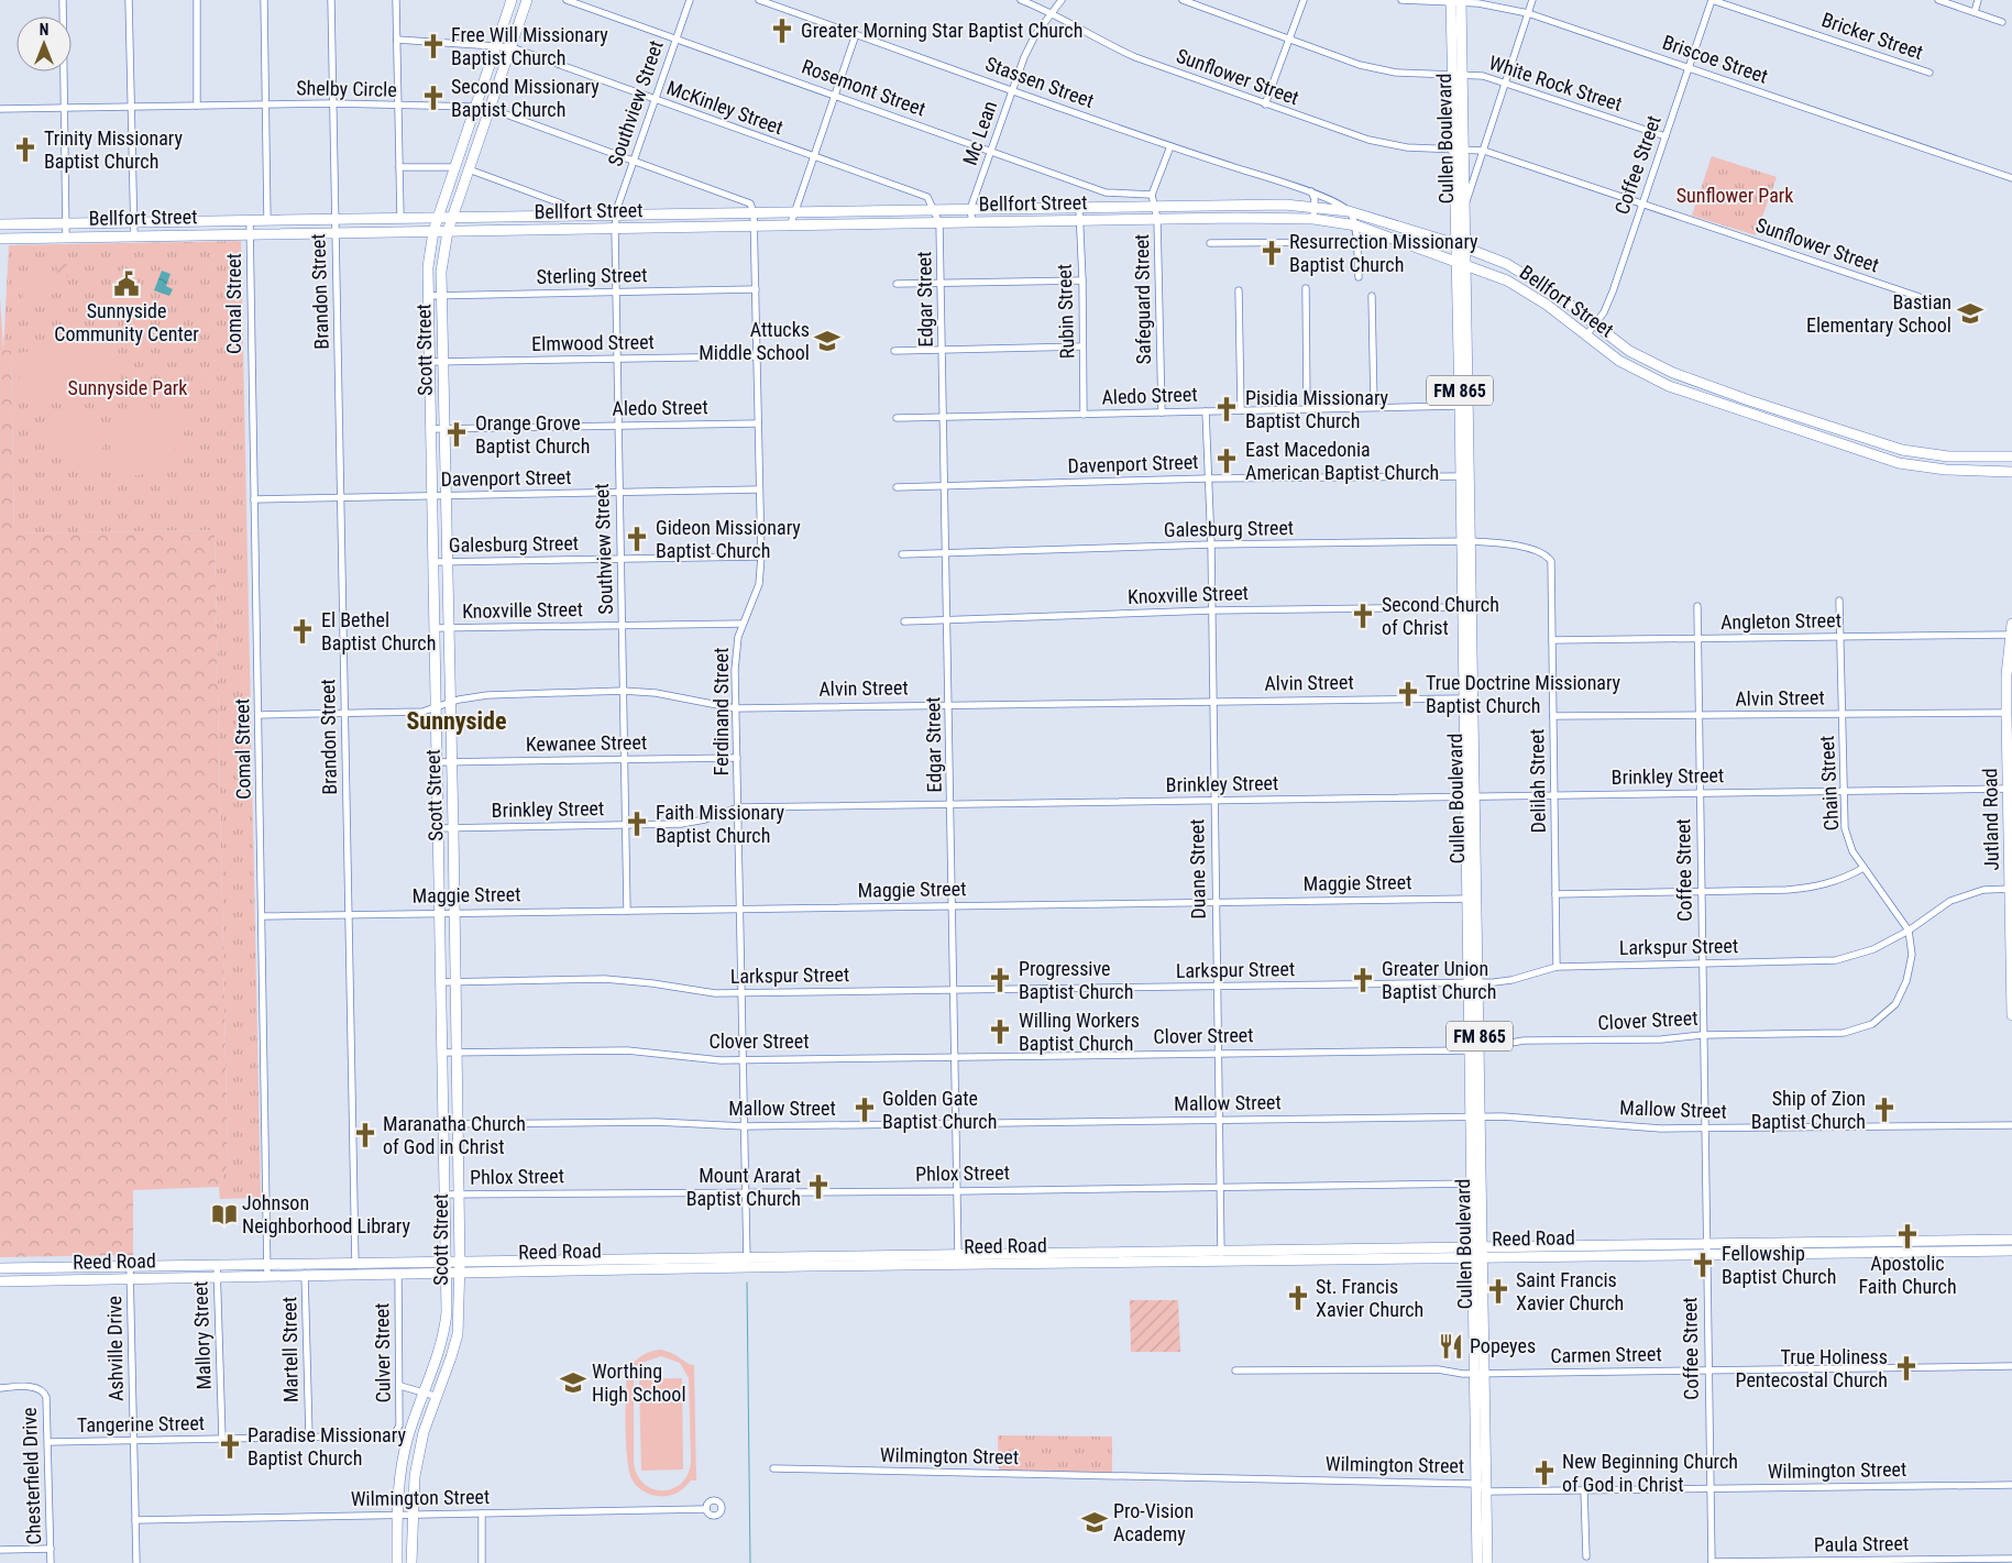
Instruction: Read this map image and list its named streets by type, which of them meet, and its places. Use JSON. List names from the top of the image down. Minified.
{"streets":{"main road":["Cullen Boulevard","Bellfort Street","Scott Street","FM 865","Jutland Road","Reed Road"],"street":["Bricker Street","Briscoe Street","Sunflower Street","Stassen Street","White Rock Street","Rosemont Street","Shelby Circle","Southview Street","McKinley Street","Mc Lean","Coffee Street","Sterling Street","Brandon Street","Edgar Street","Safeguard Street","Comal Street","Rubin Street","Elmwood Street","Aledo Street","Davenport Street","Galesburg Street","Knoxville Street","Angleton Street","Alvin Street","Ferdinand Street","Kewanee Street","Brinkley Street","Delilah Street","Chain Street","Duane Street","Maggie Street","Larkspur Street","Clover Street","Mallow Street","Phlox Street","Mallory Street","Ashville Drive","Martell Street","Culver Street","Carmen Street","Tangerine Street","Wilmington Street","Chesterfield Drive","Paula Street"]},"crossings":[["Bricker Street","Coffee Street"],["Briscoe Street","Cullen Boulevard"],["Briscoe Street","Coffee Street"],["Sunflower Street","Mc Lean"],["Sunflower Street","Cullen Boulevard"],["Sunflower Street","Coffee Street"],["Stassen Street","Mc Lean"],["Stassen Street","Bellfort Street"],["White Rock Street","Cullen Boulevard"],["White Rock Street","Coffee Street"],["Rosemont Street","Southview Street"],["Rosemont Street","Mc Lean"],["Rosemont Street","Safeguard Street"],["Shelby Circle","Southview Street"],["Shelby Circle","Bellfort Street"],["Shelby Circle","Brandon Street"],["Shelby Circle","Scott Street"],["Southview Street","McKinley Street"],["Southview Street","Bellfort Street"],["Southview Street","Sterling Street"],["Southview Street","Elmwood Street"],["Southview Street","Aledo Street"],["Southview Street","Davenport Street"],["Southview Street","Galesburg Street"],["Southview Street","Knoxville Street"],["Southview Street","Alvin Street"],["Southview Street","Kewanee Street"],["Southview Street","Brinkley Street"],["Southview Street","Maggie Street"],["McKinley Street","Bellfort Street"],["McKinley Street","Scott Street"],["Mc Lean","Bellfort Street"],["Cullen Boulevard","Bellfort Street"],["Cullen Boulevard","Aledo Street"],["Cullen Boulevard","Davenport Street"],["Cullen Boulevard","Galesburg Street"],["Cullen Boulevard","Knoxville Street"],["Cullen Boulevard","Alvin Street"],["Cullen Boulevard","Brinkley Street"],["Cullen Boulevard","Maggie Street"],["Cullen Boulevard","Larkspur Street"],["Cullen Boulevard","Clover Street"],["Cullen Boulevard","Mallow Street"],["Cullen Boulevard","Phlox Street"],["Cullen Boulevard","Reed Road"],["Cullen Boulevard","Carmen Street"],["Cullen Boulevard","Wilmington Street"],["Coffee Street","Bellfort Street"],["Coffee Street","Angleton Street"],["Coffee Street","Alvin Street"],["Coffee Street","Brinkley Street"],["Coffee Street","Larkspur Street"],["Coffee Street","Clover Street"],["Coffee Street","Mallow Street"],["Coffee Street","Reed Road"],["Coffee Street","Carmen Street"],["Coffee Street","Wilmington Street"],["Coffee Street","Paula Street"],["Bellfort Street","Brandon Street"],["Bellfort Street","Edgar Street"],["Bellfort Street","Safeguard Street"],["Bellfort Street","Comal Street"],["Bellfort Street","Rubin Street"],["Bellfort Street","Scott Street"],["Bellfort Street","Ferdinand Street"],["Sterling Street","Scott Street"],["Sterling Street","Ferdinand Street"],["Brandon Street","Davenport Street"],["Brandon Street","Alvin Street"],["Brandon Street","Maggie Street"],["Brandon Street","Reed Road"],["Edgar Street","Aledo Street"],["Edgar Street","Davenport Street"],["Edgar Street","Galesburg Street"],["Edgar Street","Knoxville Street"],["Edgar Street","Alvin Street"],["Edgar Street","Brinkley Street"],["Edgar Street","Maggie Street"],["Edgar Street","Larkspur Street"],["Edgar Street","Clover Street"],["Edgar Street","Mallow Street"],["Edgar Street","Phlox Street"],["Edgar Street","Reed Road"],["Safeguard Street","Aledo Street"],["Comal Street","Davenport Street"],["Comal Street","Alvin Street"],["Comal Street","Maggie Street"],["Comal Street","Reed Road"],["Rubin Street","Aledo Street"],["Elmwood Street","Scott Street"],["Elmwood Street","Ferdinand Street"],["Scott Street","Aledo Street"],["Scott Street","Davenport Street"],["Scott Street","Galesburg Street"],["Scott Street","Knoxville Street"],["Scott Street","Alvin Street"],["Scott Street","Kewanee Street"],["Scott Street","Brinkley Street"],["Scott Street","Maggie Street"],["Scott Street","Larkspur Street"],["Scott Street","Clover Street"],["Scott Street","Mallow Street"],["Scott Street","Phlox Street"],["Scott Street","Reed Road"],["Scott Street","Wilmington Street"],["Aledo Street","Ferdinand Street"],["Aledo Street","Duane Street"],["Davenport Street","Ferdinand Street"],["Davenport Street","Duane Street"],["Galesburg Street","Ferdinand Street"],["Galesburg Street","Delilah Street"],["Galesburg Street","Duane Street"],["Knoxville Street","Ferdinand Street"],["Knoxville Street","Duane Street"],["Angleton Street","Delilah Street"],["Angleton Street","Chain Street"],["Angleton Street","Jutland Road"],["Alvin Street","Ferdinand Street"],["Alvin Street","Delilah Street"],["Alvin Street","Chain Street"],["Alvin Street","Jutland Road"],["Alvin Street","Duane Street"],["Ferdinand Street","Kewanee Street"],["Ferdinand Street","Brinkley Street"],["Ferdinand Street","Maggie Street"],["Ferdinand Street","Larkspur Street"],["Ferdinand Street","Clover Street"],["Ferdinand Street","Mallow Street"],["Ferdinand Street","Phlox Street"],["Ferdinand Street","Reed Road"],["Brinkley Street","Delilah Street"],["Brinkley Street","Chain Street"],["Brinkley Street","Jutland Road"],["Brinkley Street","Duane Street"],["Delilah Street","Larkspur Street"],["Chain Street","Larkspur Street"],["Chain Street","Clover Street"],["Jutland Road","Larkspur Street"],["Duane Street","Maggie Street"],["Duane Street","Larkspur Street"],["Duane Street","Clover Street"],["Duane Street","Mallow Street"],["Duane Street","Phlox Street"],["Duane Street","Reed Road"],["Reed Road","Mallory Street"],["Reed Road","Ashville Drive"],["Reed Road","Martell Street"],["Reed Road","Culver Street"],["Mallory Street","Tangerine Street"],["Ashville Drive","Tangerine Street"],["Ashville Drive","Wilmington Street"],["Martell Street","Tangerine Street"],["Culver Street","Tangerine Street"],["Tangerine Street","Chesterfield Drive"]],"districts":["Sunnyside"],"parks":["Sunflower Park","Sunnyside Park"],"places":{"church":["Greater Morning Star Baptist Church","Free Will Missionary Baptist Church","Second Missionary Baptist Church","Trinity Missionary Baptist Church","Resurrection Missionary Baptist Church","Pisidia Missionary Baptist Church","Orange Grove Baptist Church","East Macedonia American Baptist Church","Gideon Missionary Baptist Church","Second Church of Christ","El Bethel Baptist Church","True Doctrine Missionary Baptist Church","Faith Missionary Baptist Church","Progressive Baptist Church","Greater Union Baptist Church","Willing Workers Baptist Church","Golden Gate Baptist Church","Ship of Zion Baptist Church","Maranatha Church of God in Christ","Mount Ararat Baptist Church","Apostolic Faith Church","Fellowship Baptist Church","Saint Francis Xavier Church","St. Francis Xavier Church","True Holiness Pentecostal Church","Paradise Missionary Baptist Church","New Beginning Church of God in Christ"],"public building":["Sunnyside Community Center"],"school or university":["Bastian Elementary School","Attucks Middle School","Worthing High School","Pro-Vision Academy"],"library":["Johnson Neighborhood Library"],"restaurant":["Popeyes"]},"north":"top"}
